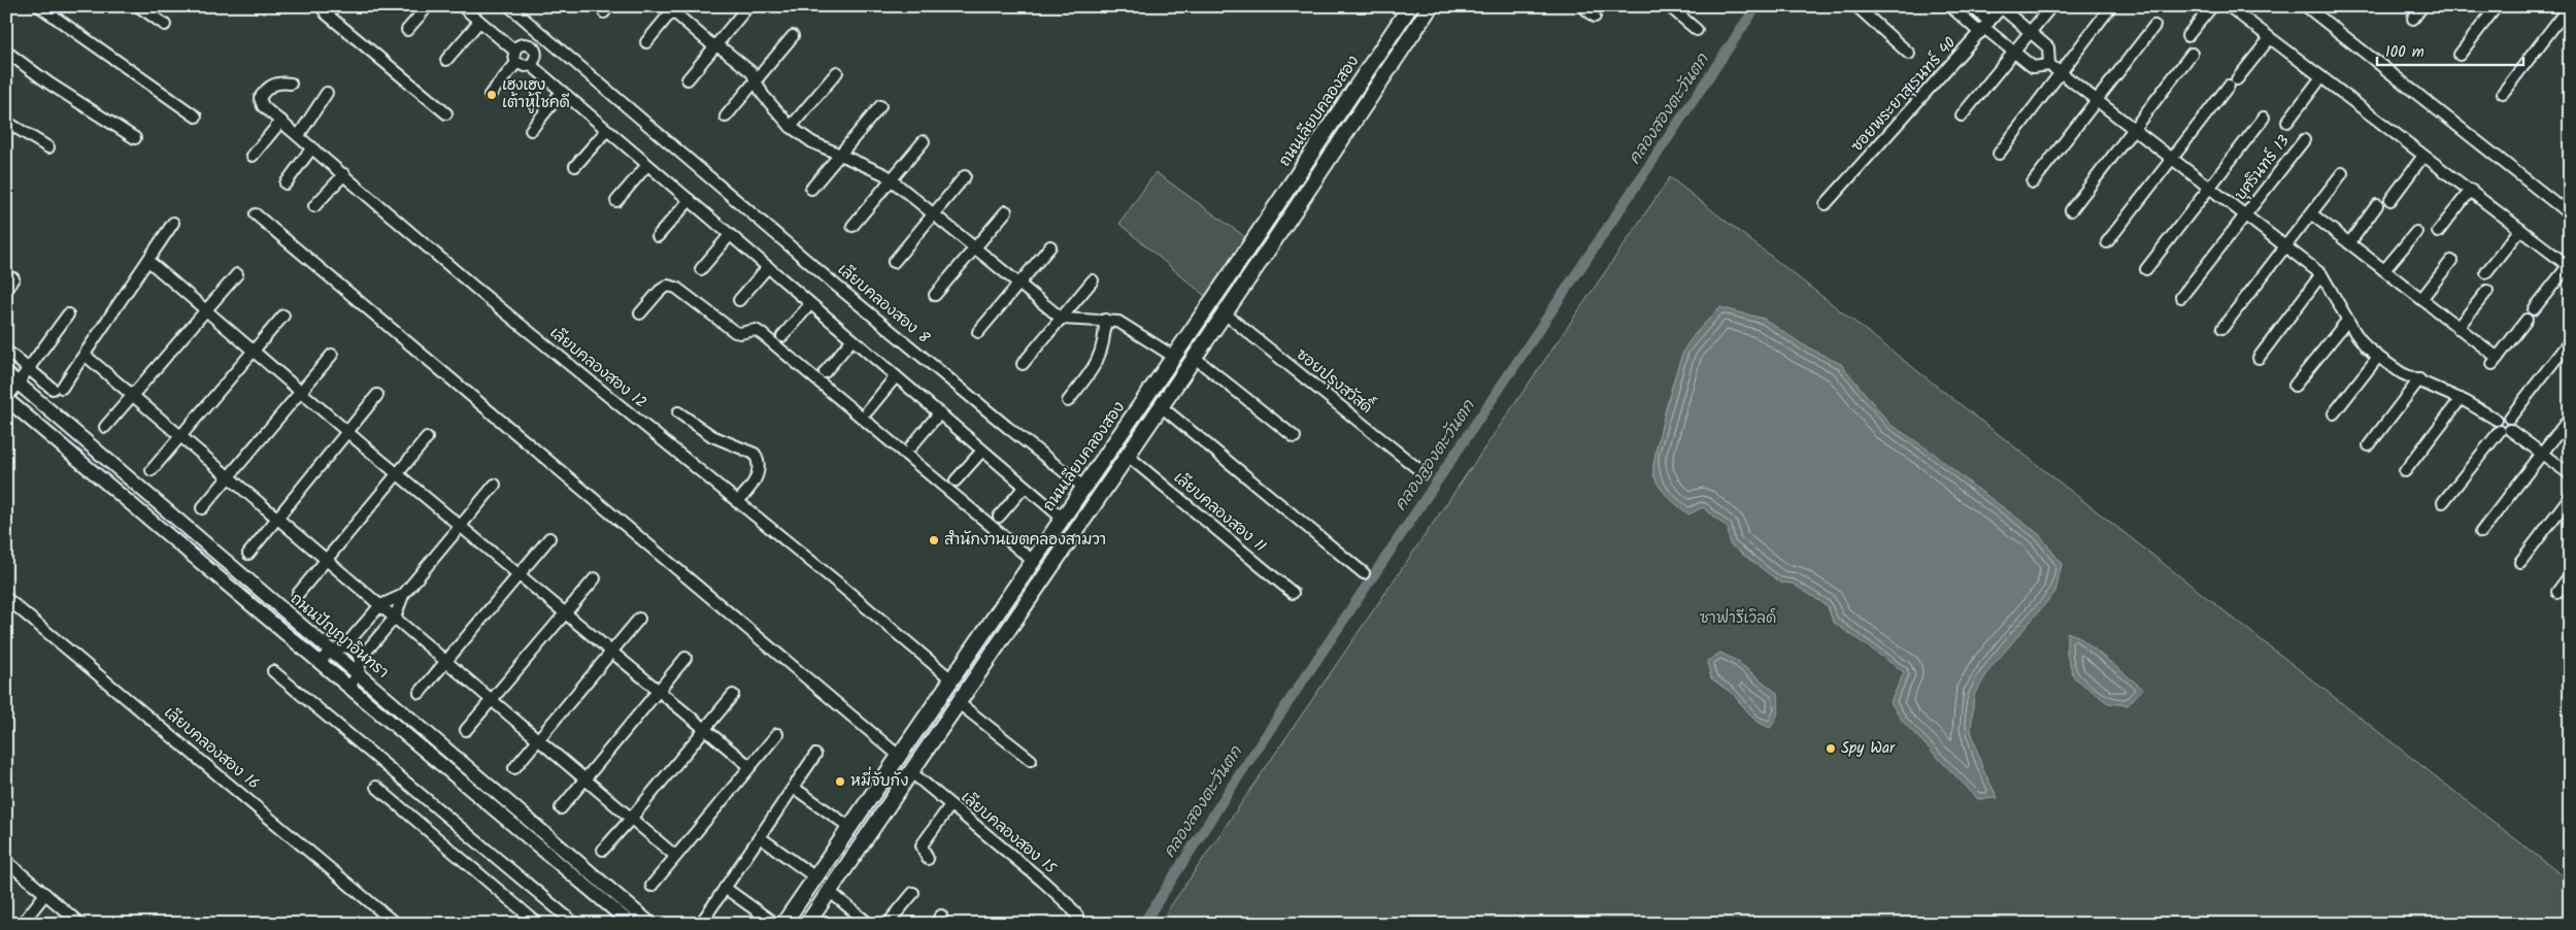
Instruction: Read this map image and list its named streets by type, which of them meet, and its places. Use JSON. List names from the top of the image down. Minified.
{"streets":{"main road":["ถนนเลียบคลองสอง"],"street":["ซอยพระยาสุเรนทร์ 40","บุศรินทร์ 13","เลียบคลองสอง 8","เลียบคลองสอง 12","ซอยปรุงสวัสดิ์","เลียบคลองสอง 11","ถนนปัญญาอินทรา","เลียบคลองสอง 16","เลียบคลองสอง 15"]},"crossings":[["ถนนเลียบคลองสอง","เลียบคลองสอง 8"],["ถนนเลียบคลองสอง","เลียบคลองสอง 12"]],"water":["คลองสองตะวันตก"],"parks":["ซาฟารีเวิลด์"],"places":["เฮงเฮง เต้าหู้โชคดี","สำนักงานเขตคลองสามวา","Spy War","หมี่จับกัง"],"scale_bar":"100 m"}
